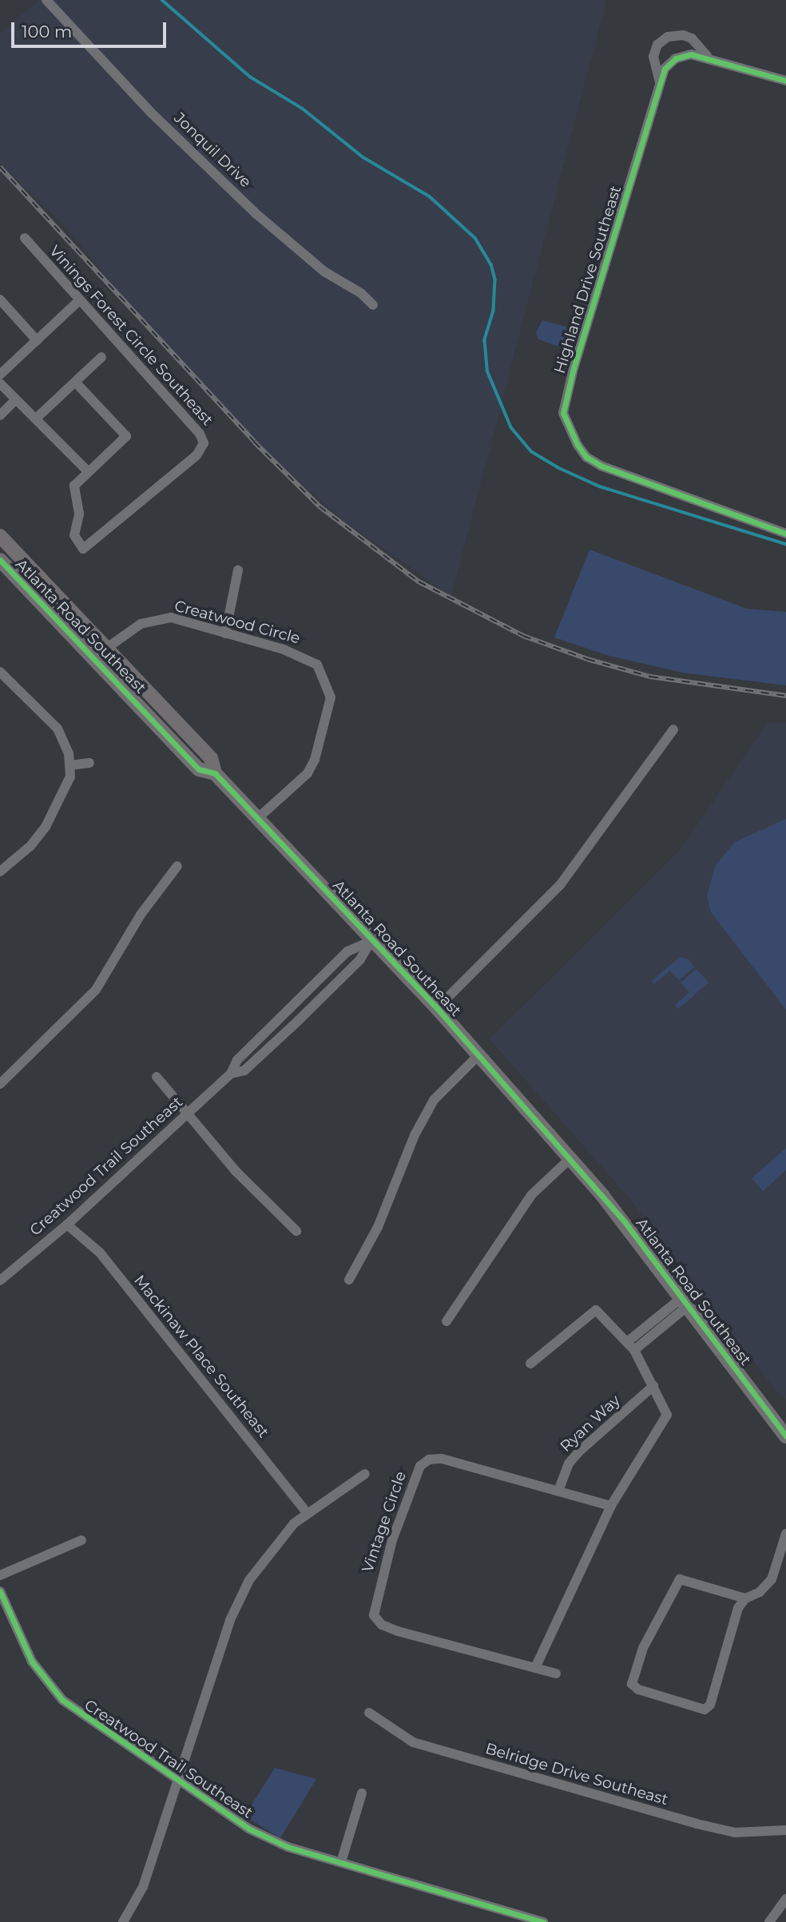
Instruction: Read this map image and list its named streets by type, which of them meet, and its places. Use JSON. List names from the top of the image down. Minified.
{"streets":{"main road":["Atlanta Road Southeast"],"street":["Jonquil Drive","Highland Drive Southeast","Vinings Forest Circle Southeast","Creatwood Circle","Creatwood Trail Southeast","Mackinaw Place Southeast","Ryan Way","Vintage Circle","Belridge Drive Southeast"]},"crossings":[["Creatwood Circle","Atlanta Road Southeast"],["Atlanta Road Southeast","Creatwood Trail Southeast"],["Creatwood Trail Southeast","Mackinaw Place Southeast"],["Ryan Way","Vintage Circle"]],"scale_bar":"100 m"}
